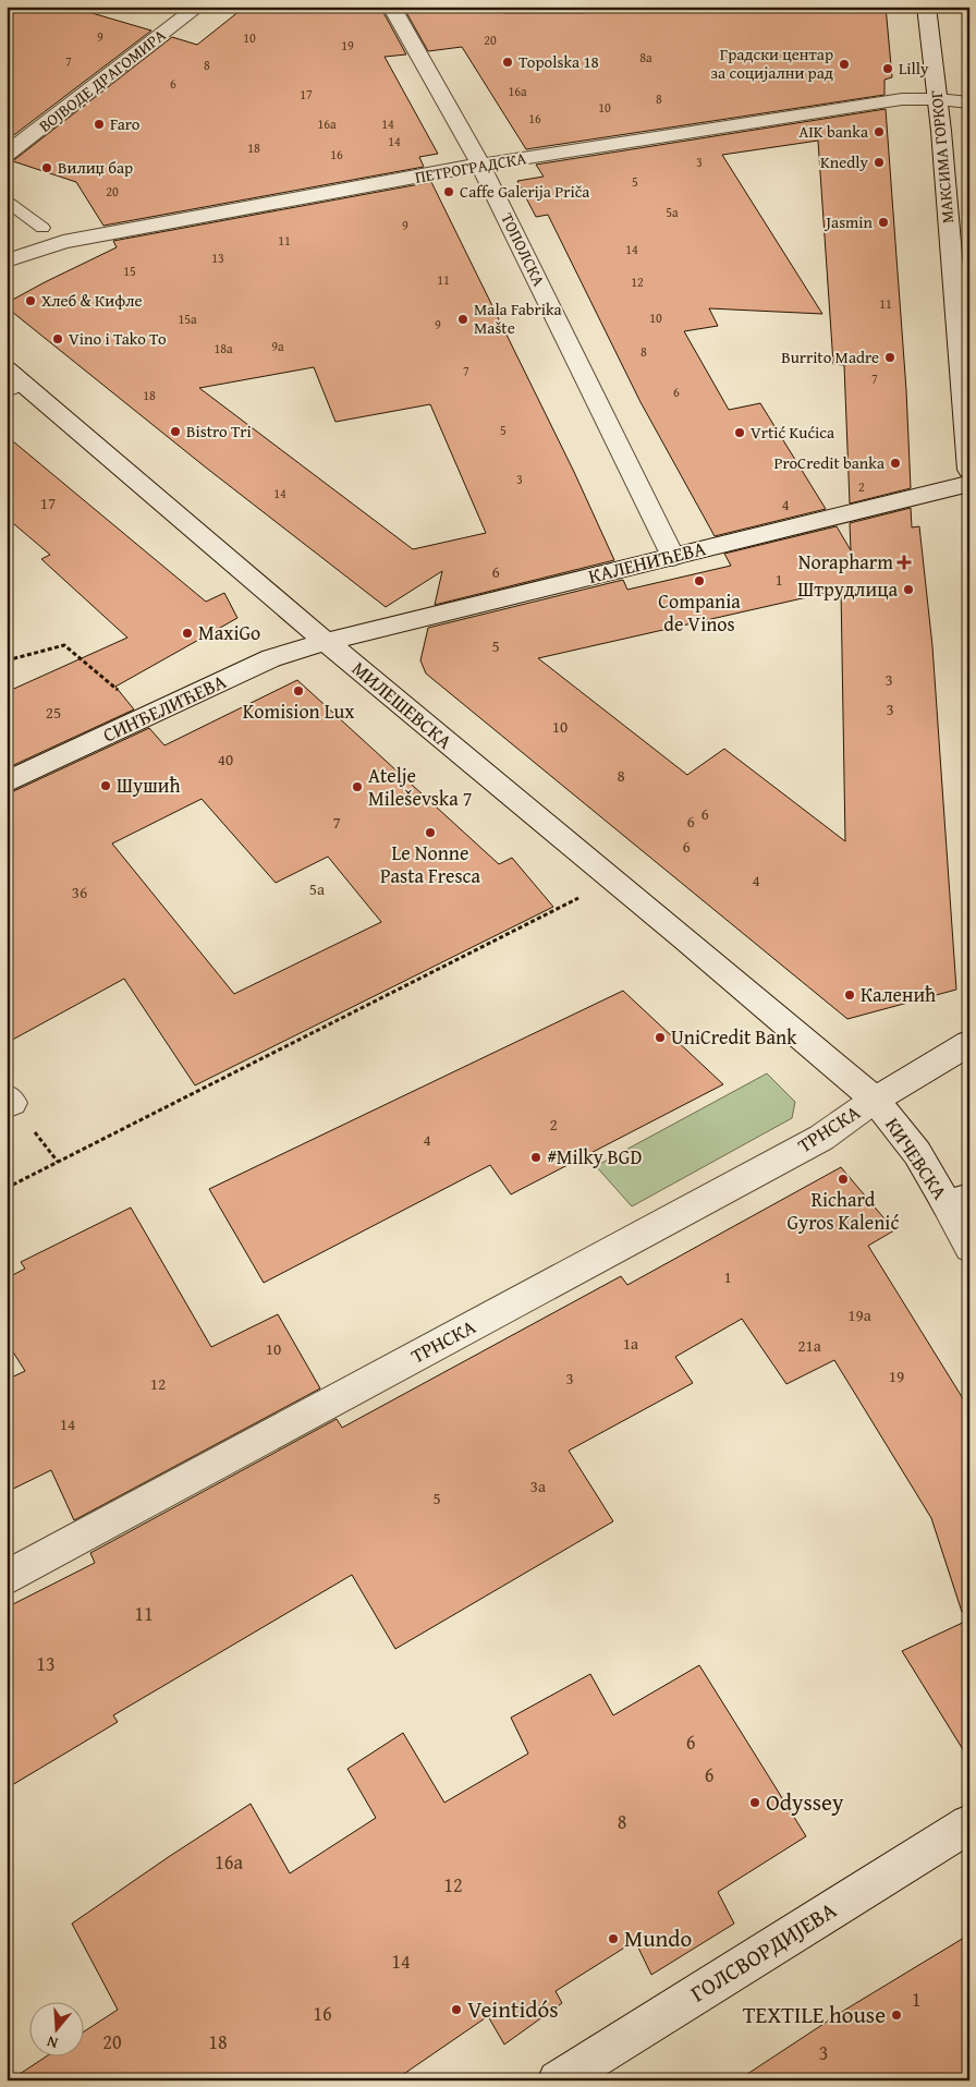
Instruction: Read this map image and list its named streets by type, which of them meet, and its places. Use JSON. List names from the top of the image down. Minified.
{"streets":{"street":["ВОЈВОДЕ ДРАГОМИРА","МАКСИМА ГОРКОГ","ПЕТРОГРАДСКА","ТОПОЛСКА","КАЛЕНИЋЕВА","МИЛЕШЕВСКА","СИНЂЕЛИЋЕВА","ТРНСКА","КИЧЕВСКА","ГОЛСВОРДИЈЕВА"]},"crossings":[["МАКСИМА ГОРКОГ","ПЕТРОГРАДСКА"],["ПЕТРОГРАДСКА","ТОПОЛСКА"],["ТОПОЛСКА","КАЛЕНИЋЕВА"],["КАЛЕНИЋЕВА","МИЛЕШЕВСКА"],["КАЛЕНИЋЕВА","СИНЂЕЛИЋЕВА"],["МИЛЕШЕВСКА","СИНЂЕЛИЋЕВА"],["МИЛЕШЕВСКА","ТРНСКА"],["МИЛЕШЕВСКА","КИЧЕВСКА"],["ТРНСКА","КИЧЕВСКА"]],"places":{"other":["Topolska 18","Градски центар за социјални рад","Lilly","Faro","AIK banka","Knedly","Вилиџ бар","Caffe Galerija Priča","Jasmin","Хлеб & Кифле","Mala Fabrika Mašte","Vino i Tako To","Burrito Madre","Bistro Tri","Vrtić Kućica","ProCredit banka","Compania de Vinos","Штрудлица","MaxiGo","Komision Lux","Шушић","Atelje Mileševska 7","Le Nonne Pasta Fresca","Каленић","UniCredit Bank","#Milky BGD","Richard Gyros Kalenić","Odyssey","Mundo","Veintidós","TEXTILE house"],"health":["Norapharm"]},"house_numbers":["9","10","20","19","8a","7","8","6","16a","17","8","10","16","16a","14","14","18","16","3","5","20","5a","9","11","14","13","15","11","12","11","10","15a","9","9a","18a","8","7","7","6","18","5","3","2","14","17","4","6","1","5","3","3","25","10","40","8","6","6","7","6","4","5a","36","2","4","1","19a","1a","21a","10","19","3","12","14","3a","5","11","13","6","6","8","16a","12","14","1","16","20","18","3"],"north":"bottom"}
